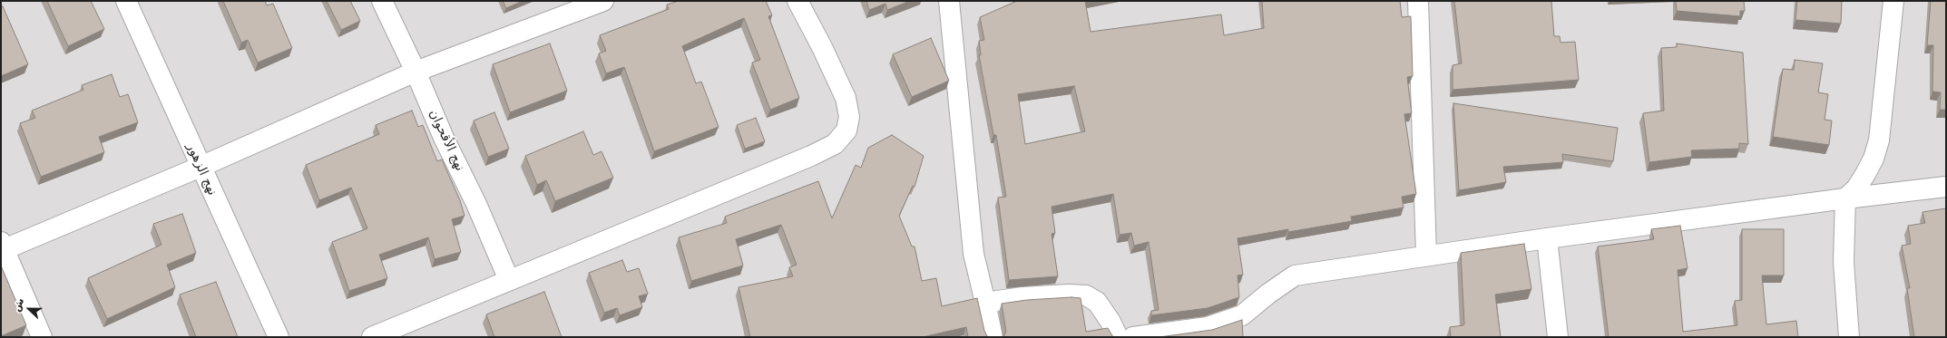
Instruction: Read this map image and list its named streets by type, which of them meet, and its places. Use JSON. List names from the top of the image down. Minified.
{"streets":{"street":["نهج الأقحوان","نهج الزهور"]},"north":"left"}
